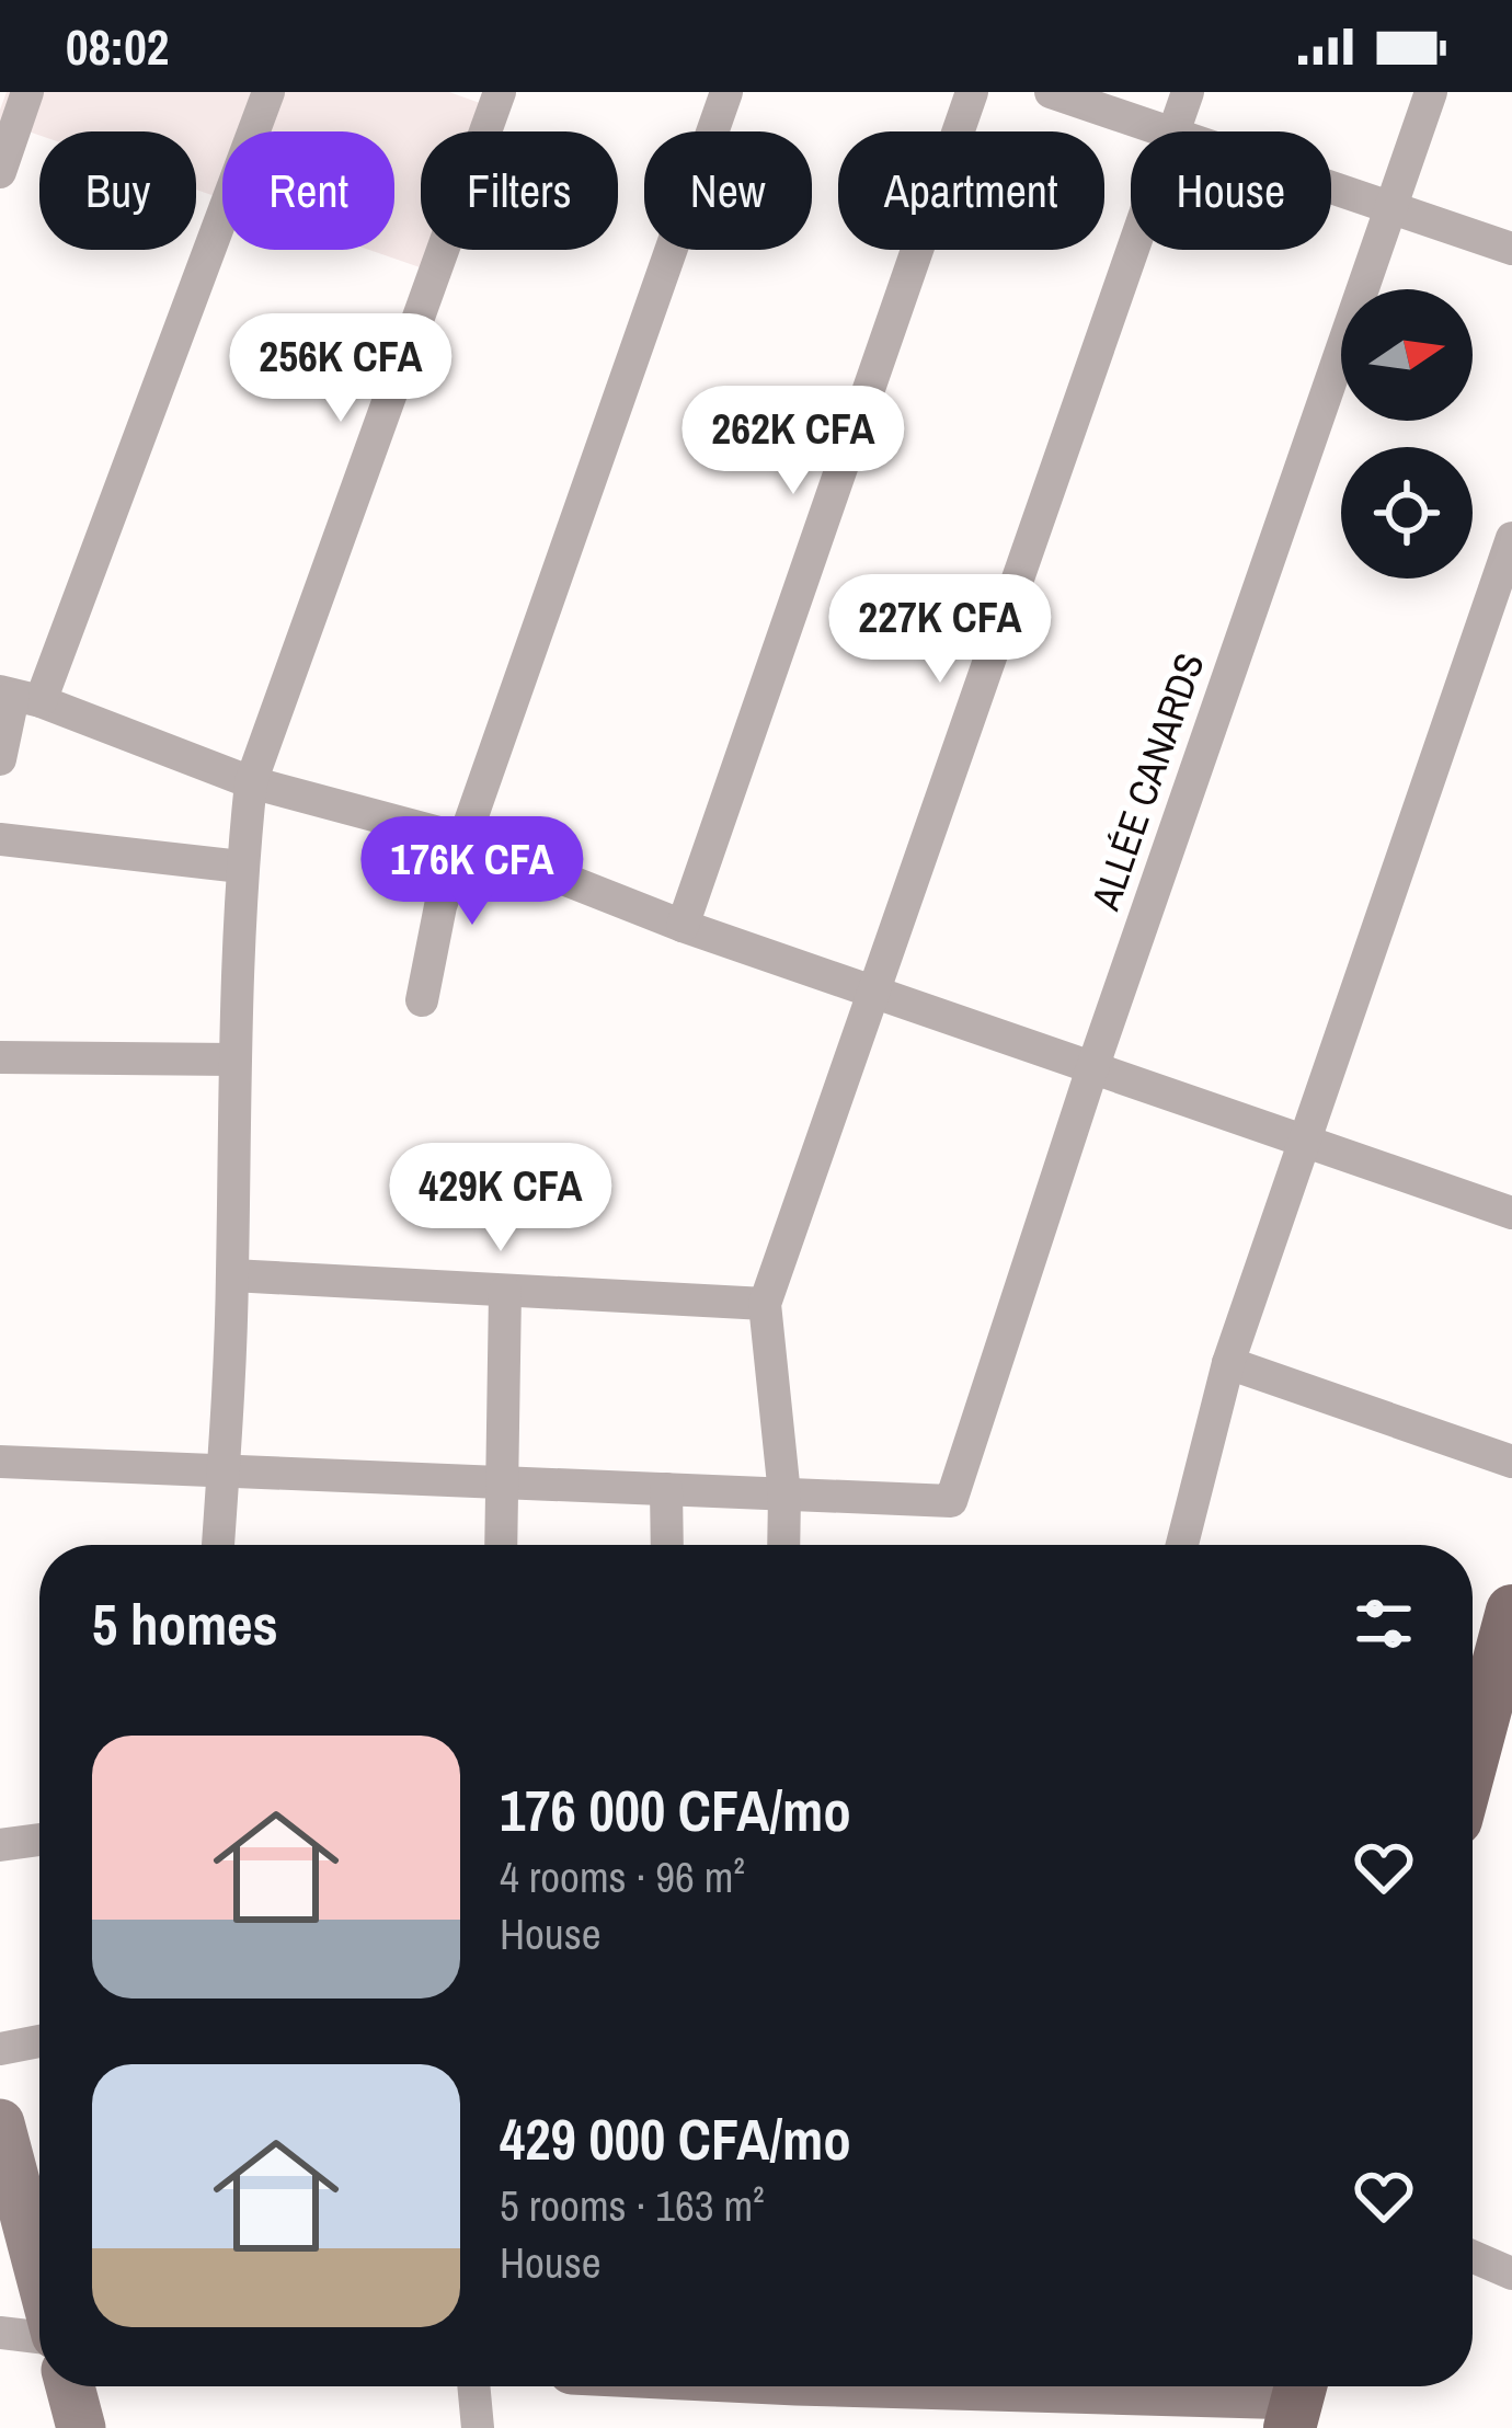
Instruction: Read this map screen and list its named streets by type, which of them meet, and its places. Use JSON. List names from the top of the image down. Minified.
{"streets":{"street":["ALLÉE CANARDS"]},"north":"right","page":{"status":"08:02","chip":["Buy","Rent","Filters","New","Apartment","House"],"price":["256K CFA","262K CFA","227K CFA","176K CFA","429K CFA"],"heading":"5 homes","list":[{"name":"176 000 CFA/mo","note":"4 rooms · 96 m² · House"},{"name":"429 000 CFA/mo","note":"5 rooms · 163 m² · House"}]}}
